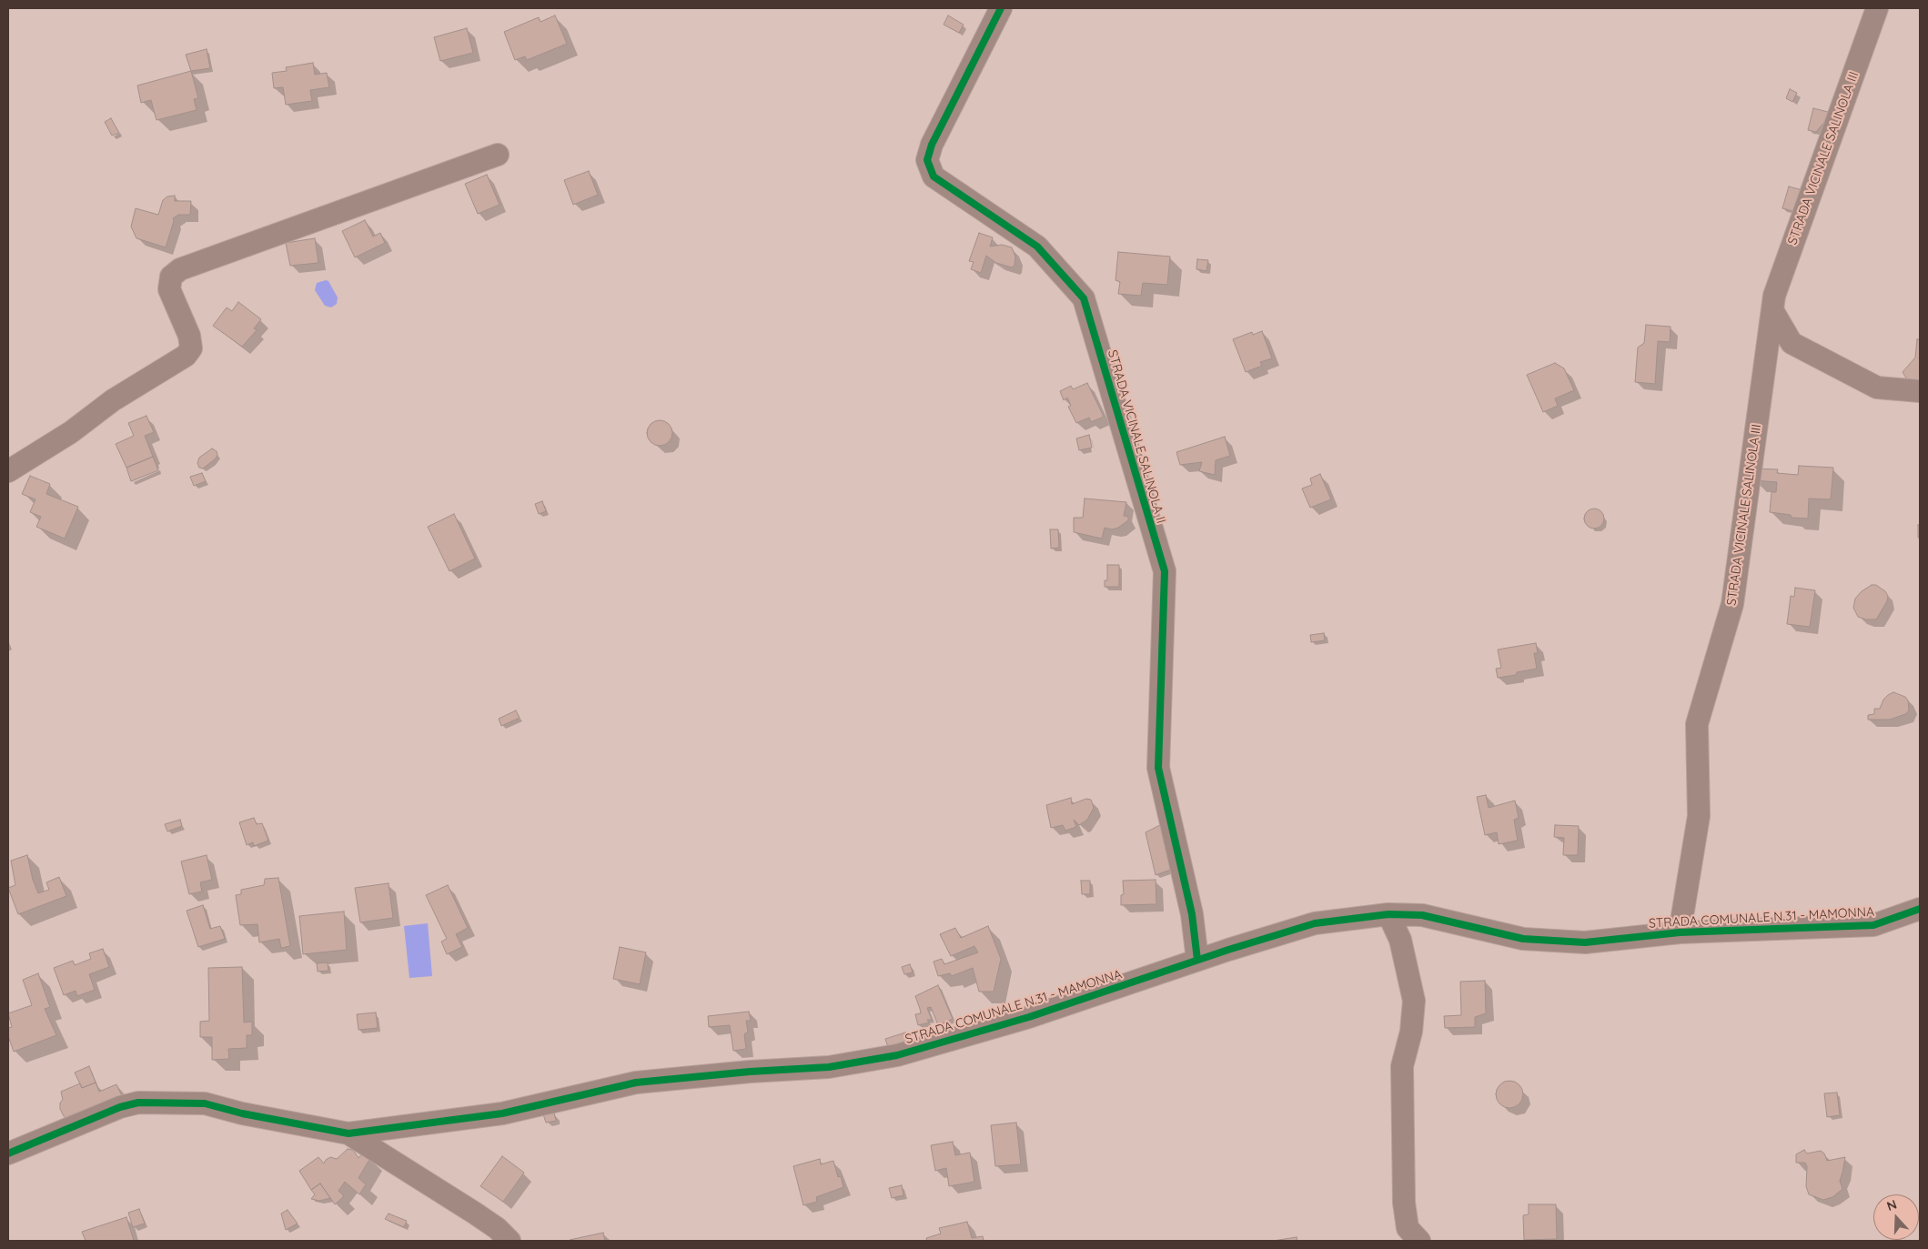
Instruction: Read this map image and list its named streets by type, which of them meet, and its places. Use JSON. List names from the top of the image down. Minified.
{"streets":{"street":["STRADA VICINALE SALINOLA III","STRADA VICINALE SALINOLA II","STRADA COMUNALE N.31 - MAMONNA"]},"crossings":[["STRADA VICINALE SALINOLA III","STRADA COMUNALE N.31 - MAMONNA"],["STRADA VICINALE SALINOLA II","STRADA COMUNALE N.31 - MAMONNA"]],"north":"top"}
